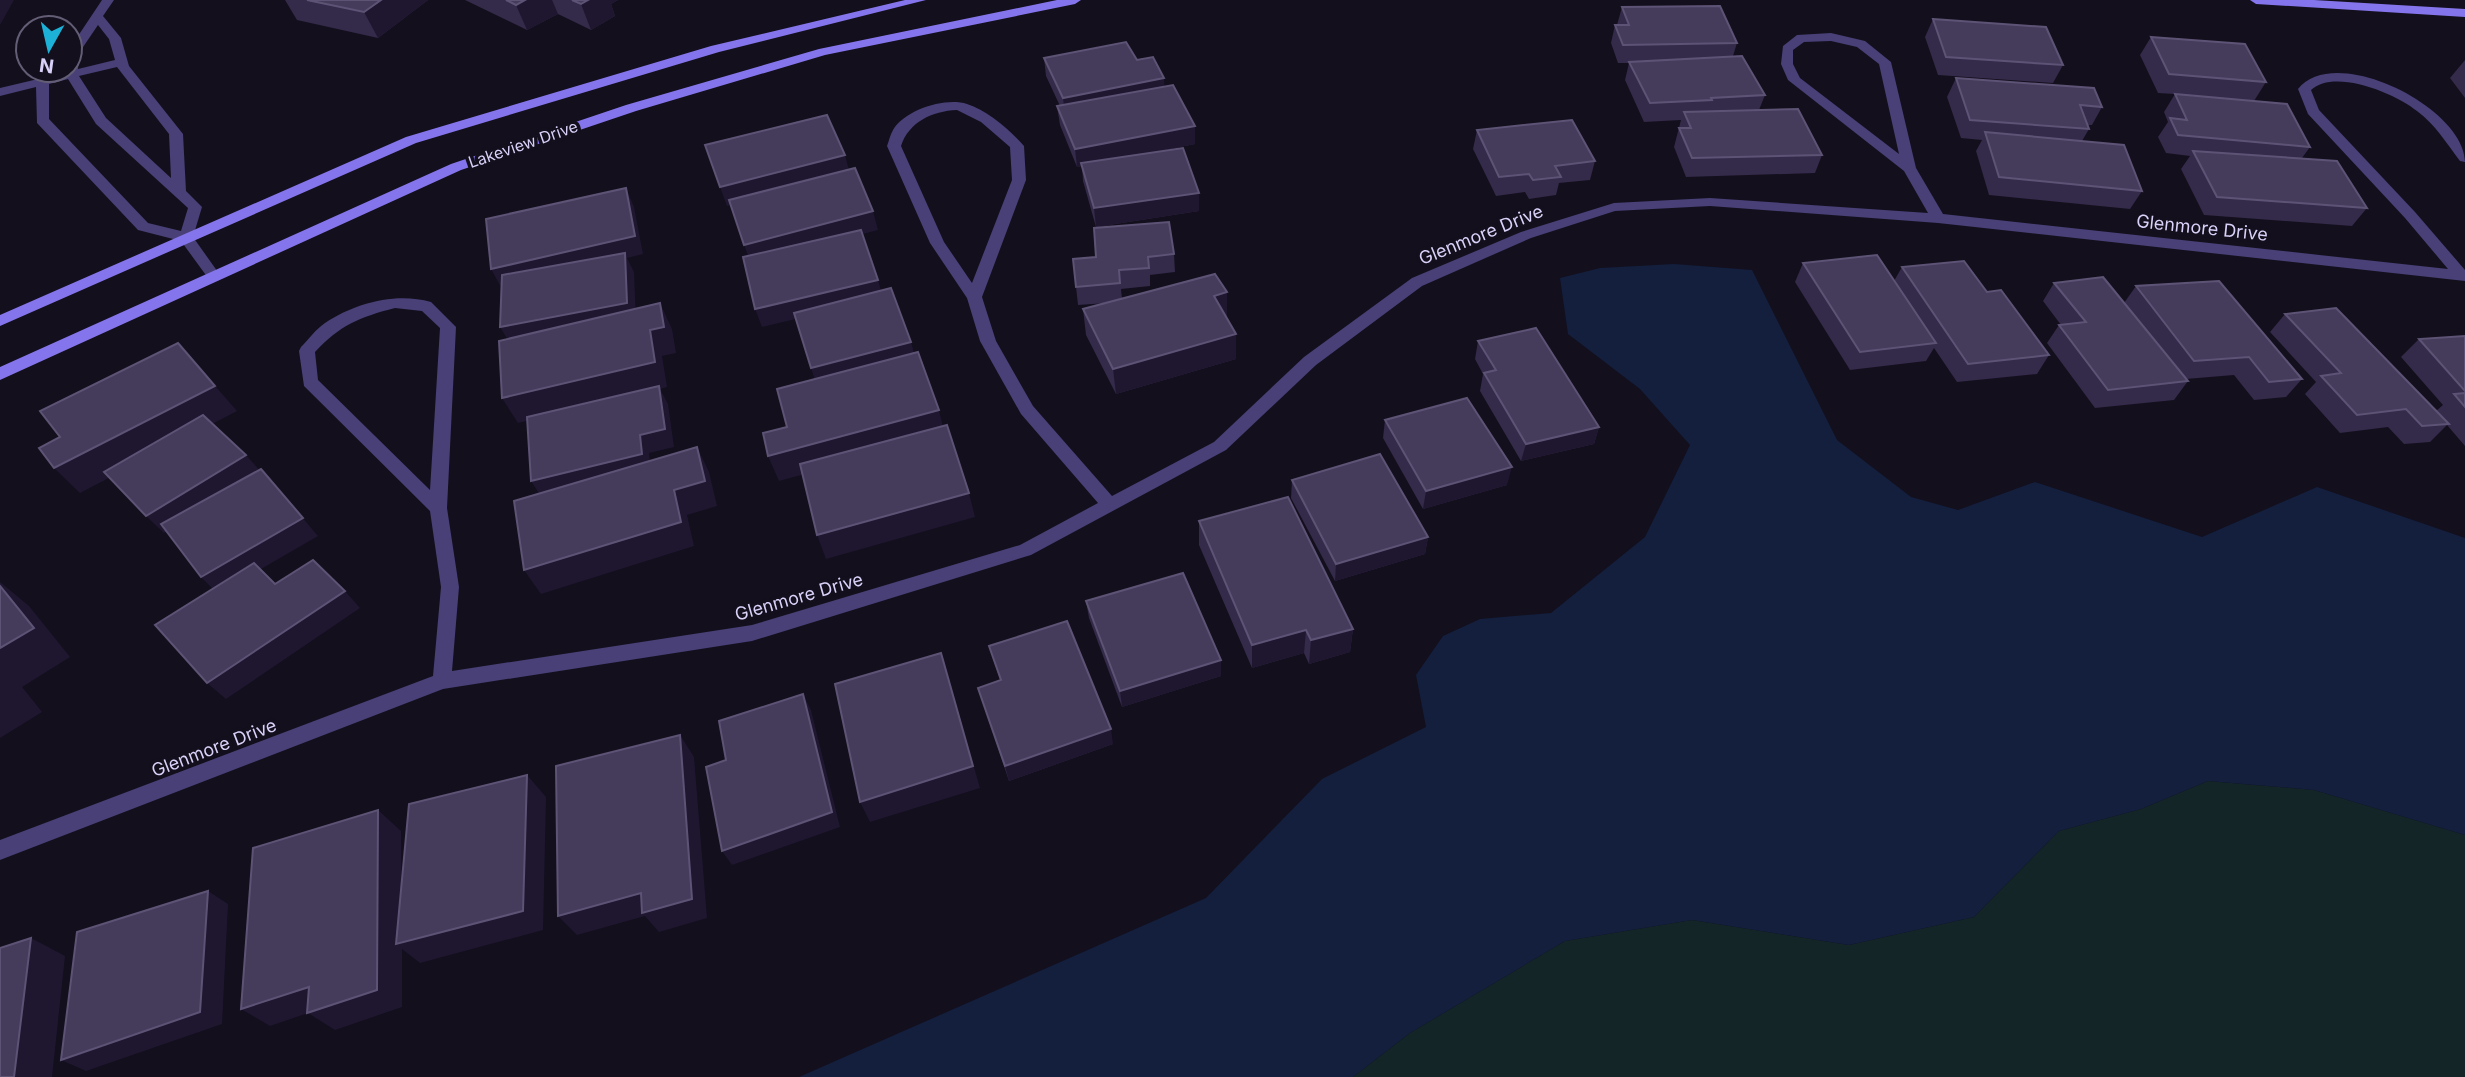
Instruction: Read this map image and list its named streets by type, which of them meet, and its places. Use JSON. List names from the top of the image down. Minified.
{"streets":{"street":["Lakeview Drive","Glenmore Drive"]},"north":"bottom"}
